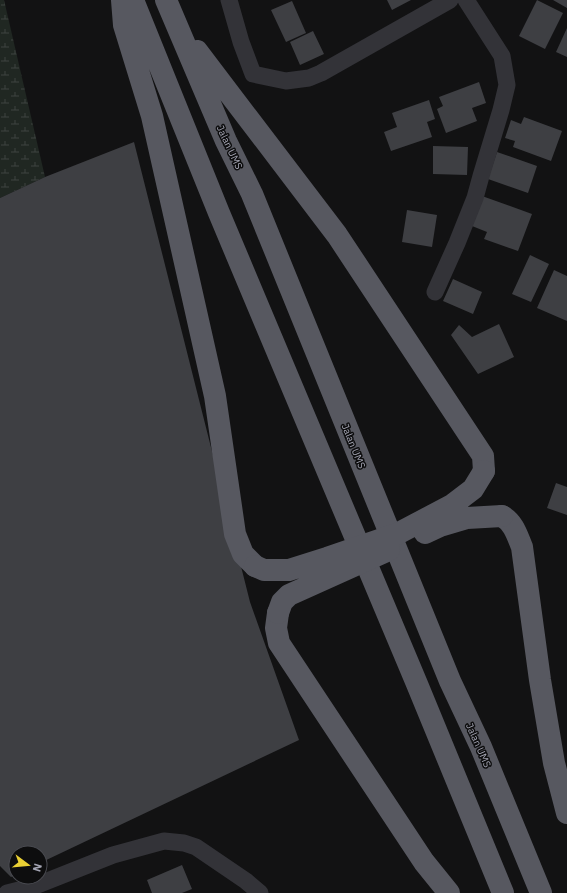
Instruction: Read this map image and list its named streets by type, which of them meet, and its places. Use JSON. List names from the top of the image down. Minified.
{"streets":{"highway":["Jalan UMS"]},"north":"right"}
